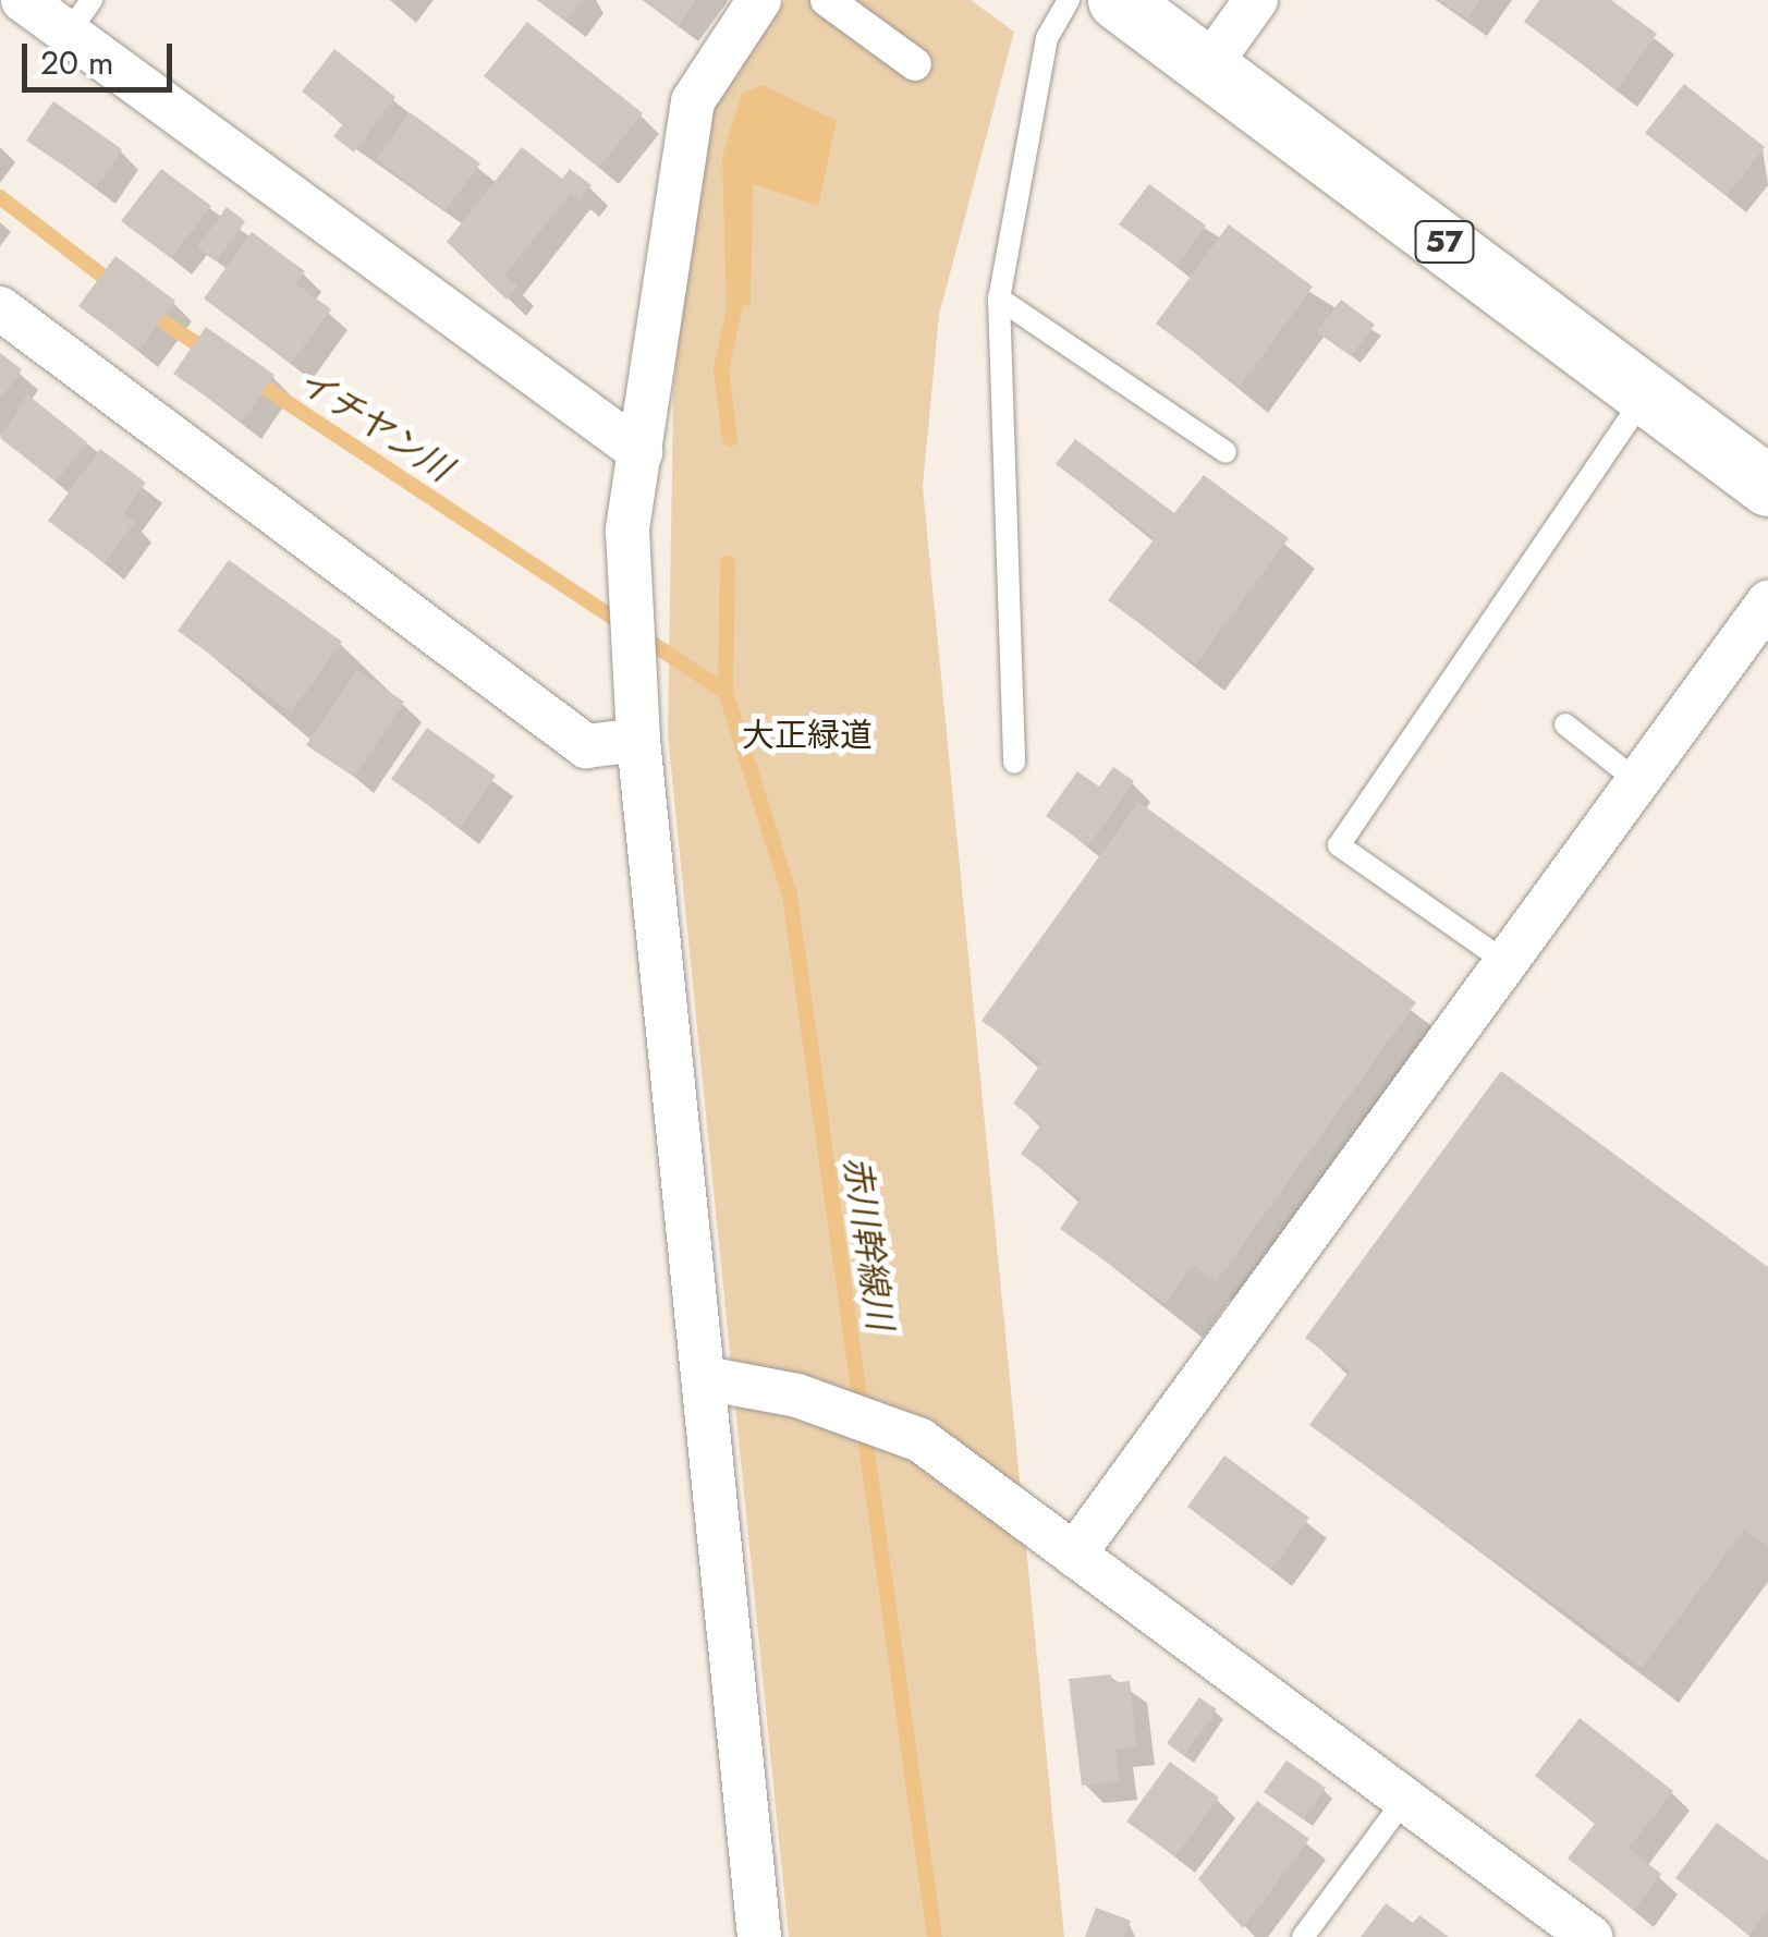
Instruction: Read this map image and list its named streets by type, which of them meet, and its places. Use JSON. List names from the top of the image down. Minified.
{"streets":{"main road":["57"]},"water":["イチヤン川","赤川幹線川"],"parks":["大正緑道"],"scale_bar":"20 m"}
